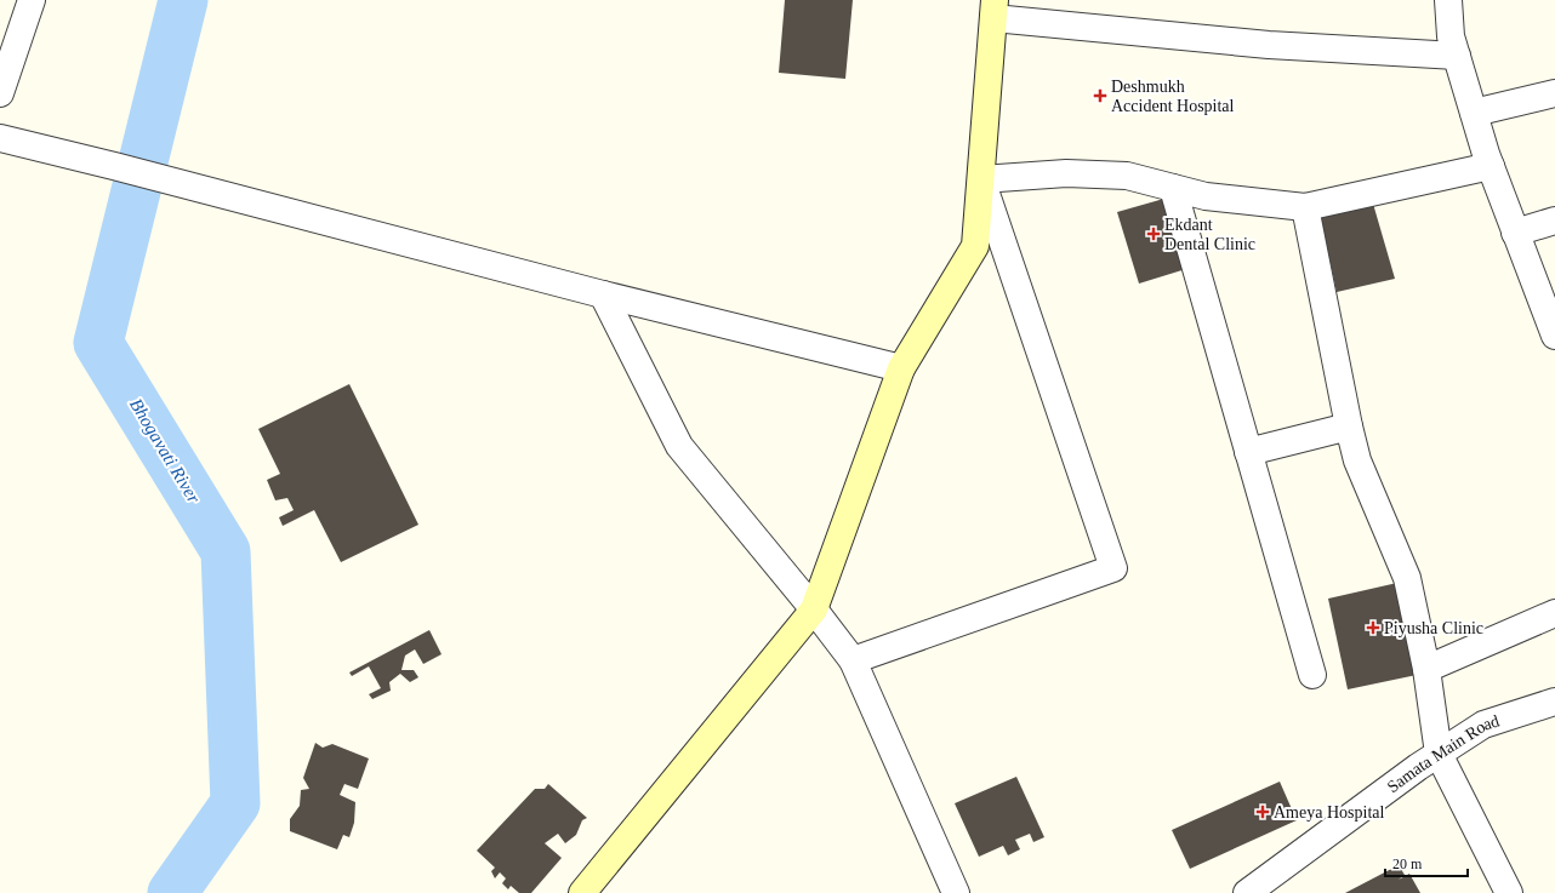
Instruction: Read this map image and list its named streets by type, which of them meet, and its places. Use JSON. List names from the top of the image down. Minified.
{"streets":{"street":["Samata Main Road"]},"water":["Bhogavati River"],"places":{"health":["Deshmukh Accident Hospital","Ekdant Dental Clinic","Piyusha Clinic","Ameya Hospital"]},"scale_bar":"20 m"}
